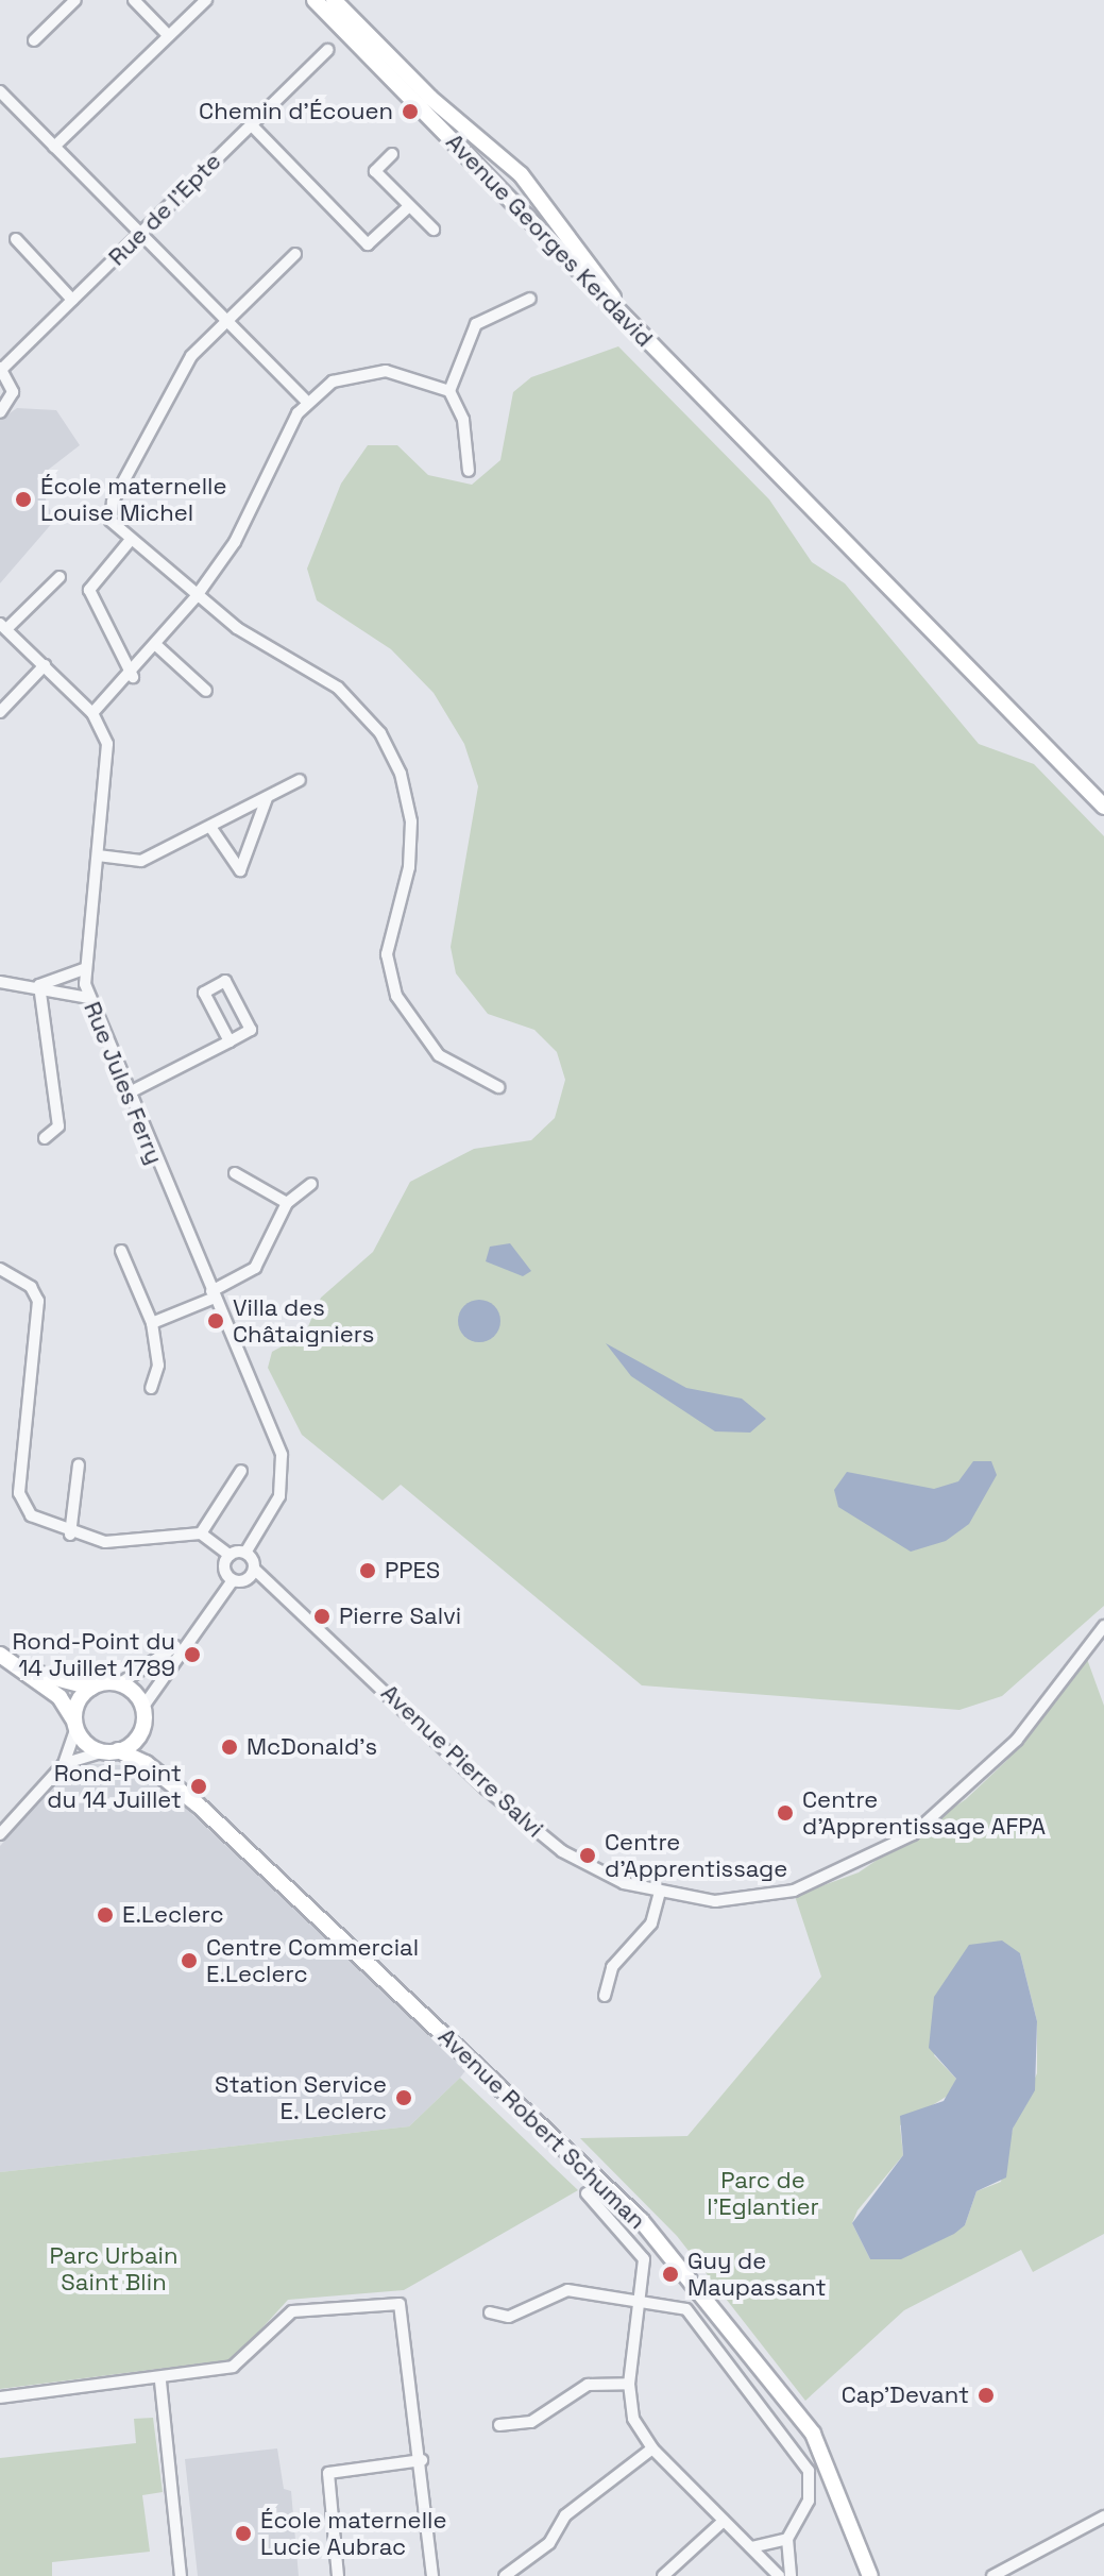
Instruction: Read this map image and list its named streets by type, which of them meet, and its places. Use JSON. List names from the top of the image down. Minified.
{"streets":{"main road":["Avenue Georges Kerdavid","Avenue Robert Schuman"],"street":["Rue de l'Epte","Rue Jules Ferry","Avenue Pierre Salvi"]},"crossings":[["Rue Jules Ferry","Avenue Pierre Salvi"]],"parks":["Parc de l'Eglantier","Parc Urbain Saint Blin"],"places":["Chemin d'Écouen","École maternelle Louise Michel","Villa des Châtaigniers","PPES","Pierre Salvi","Rond-Point du 14 Juillet 1789","McDonald's","Rond-Point du 14 Juillet","Centre d'Apprentissage AFPA","Centre d'Apprentissage","E.Leclerc","Centre Commercial E.Leclerc","Station Service E. Leclerc","Guy de Maupassant","Cap'Devant","École maternelle Lucie Aubrac"]}
